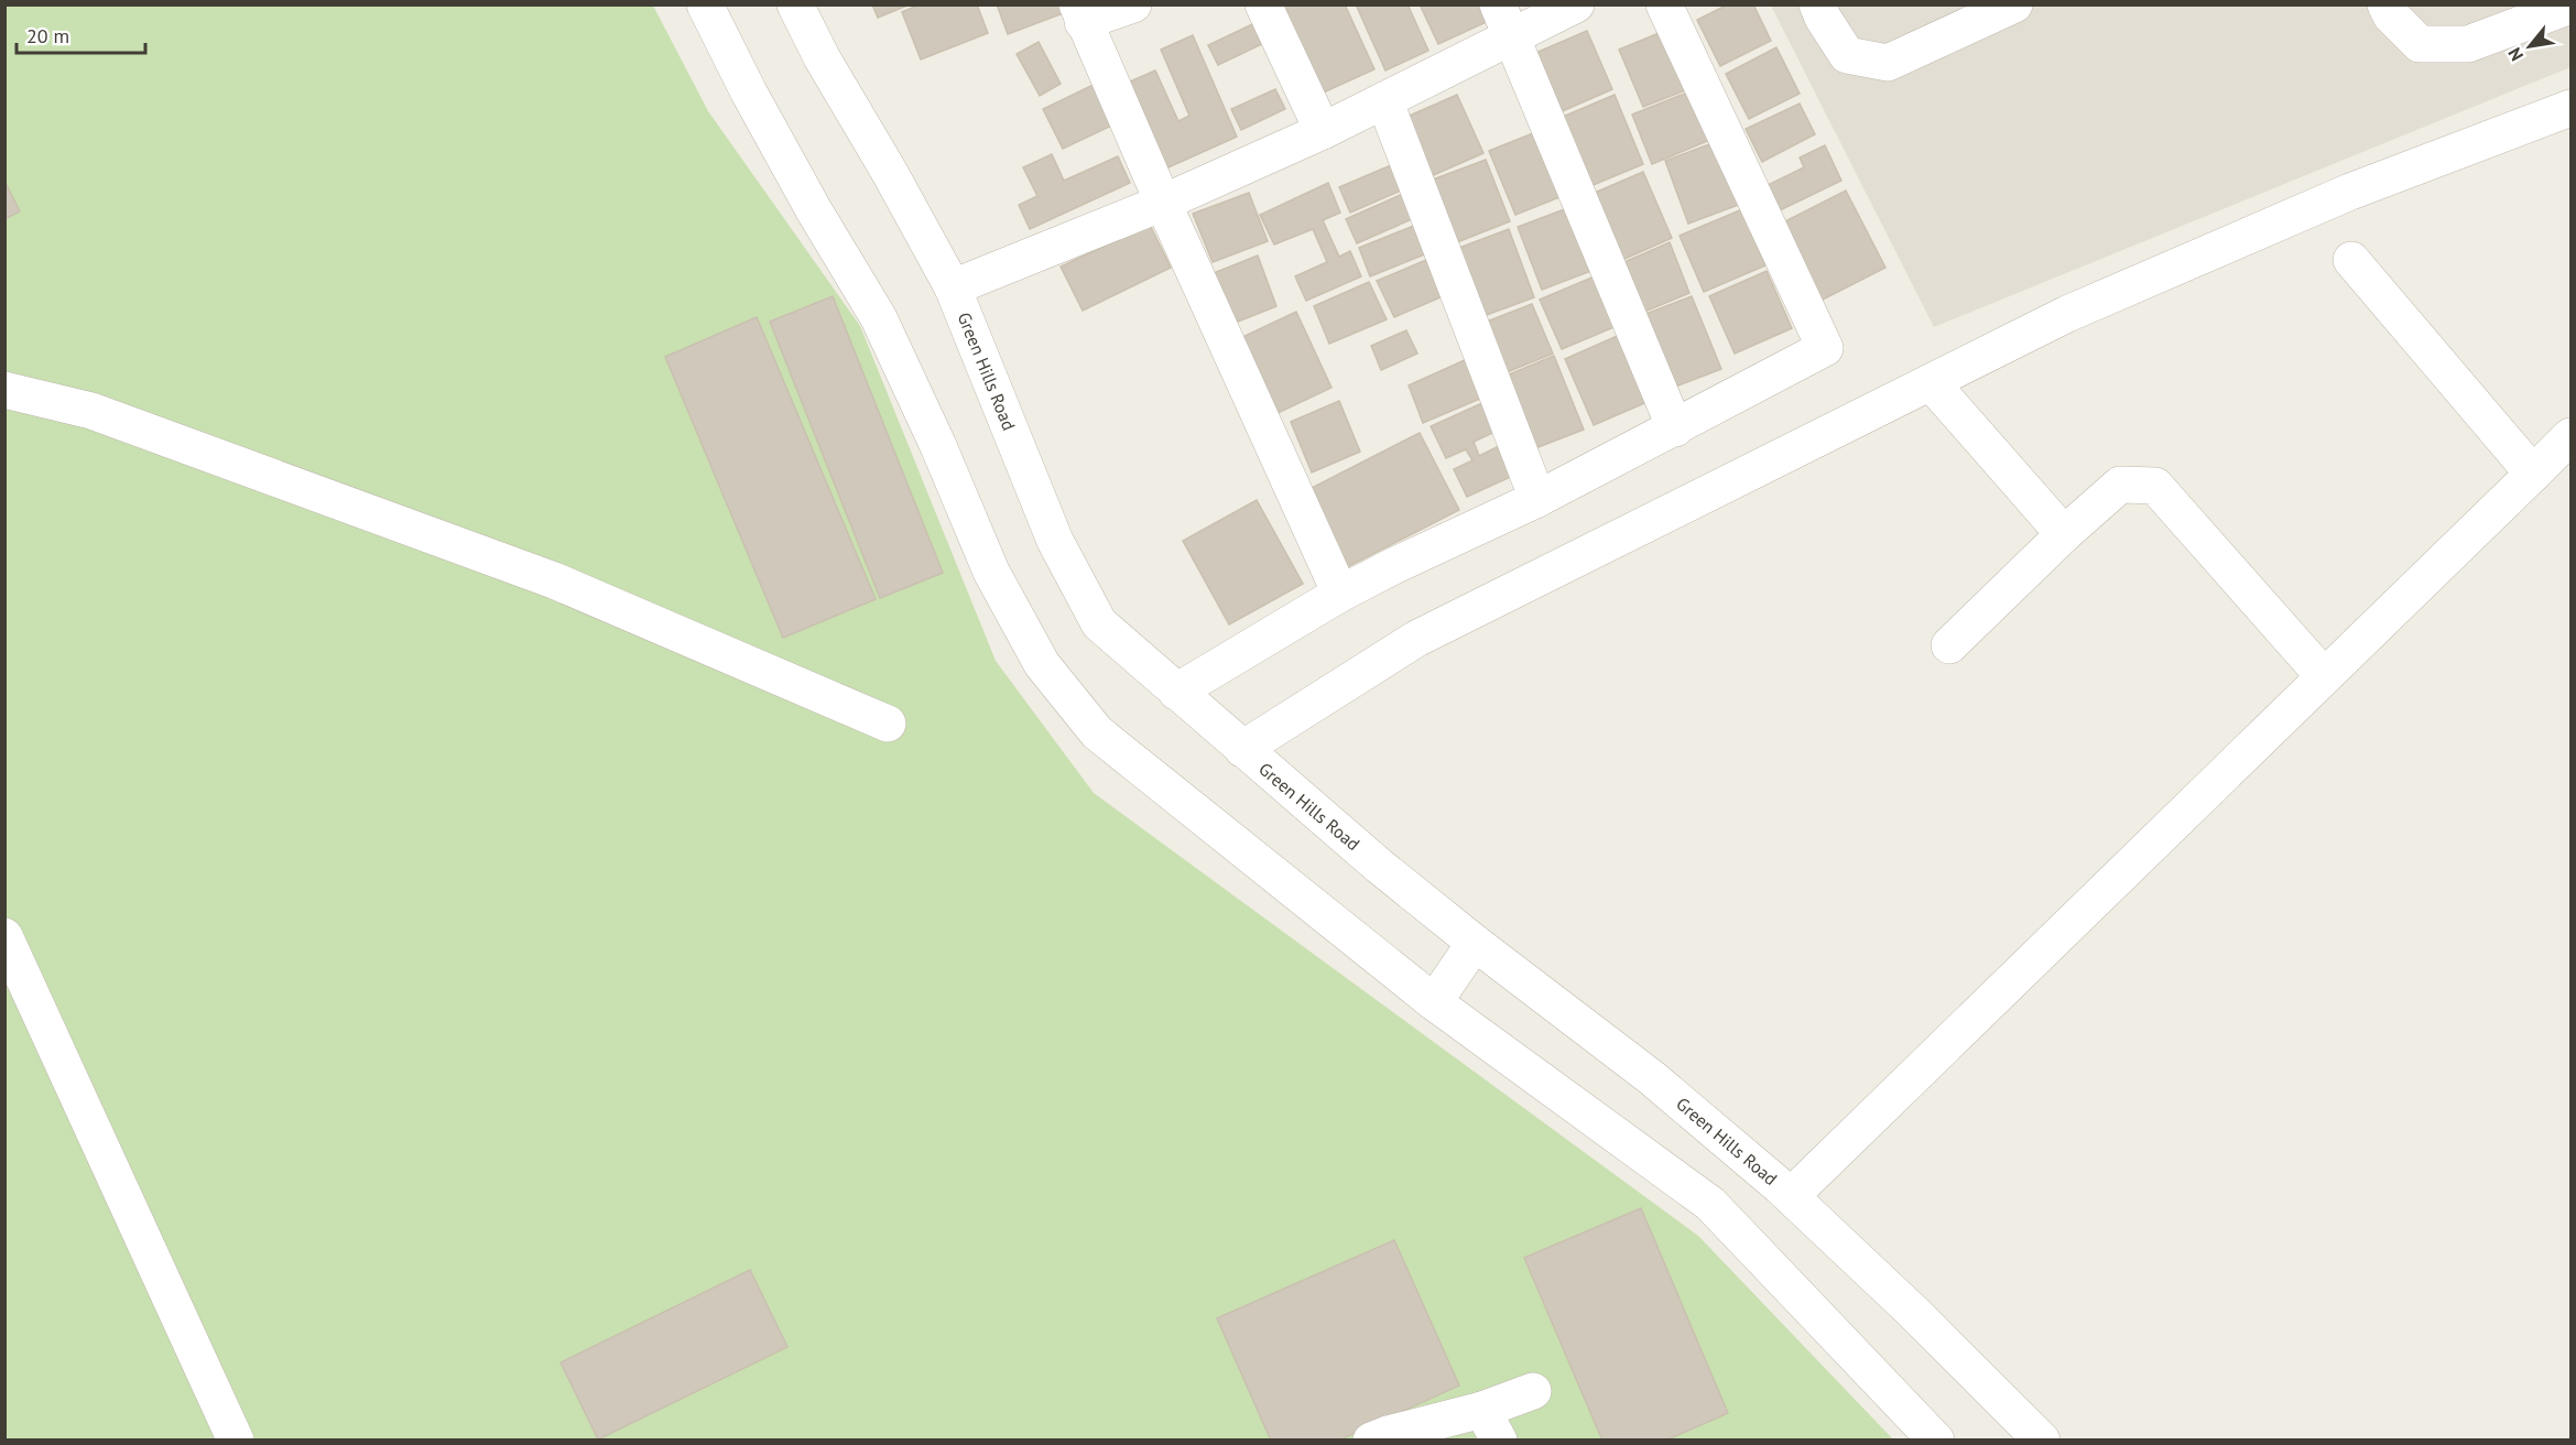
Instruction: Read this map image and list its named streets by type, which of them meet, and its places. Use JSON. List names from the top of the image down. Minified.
{"streets":{"street":["Green Hills Road"]},"scale_bar":"20 m","north":"bottom left"}
